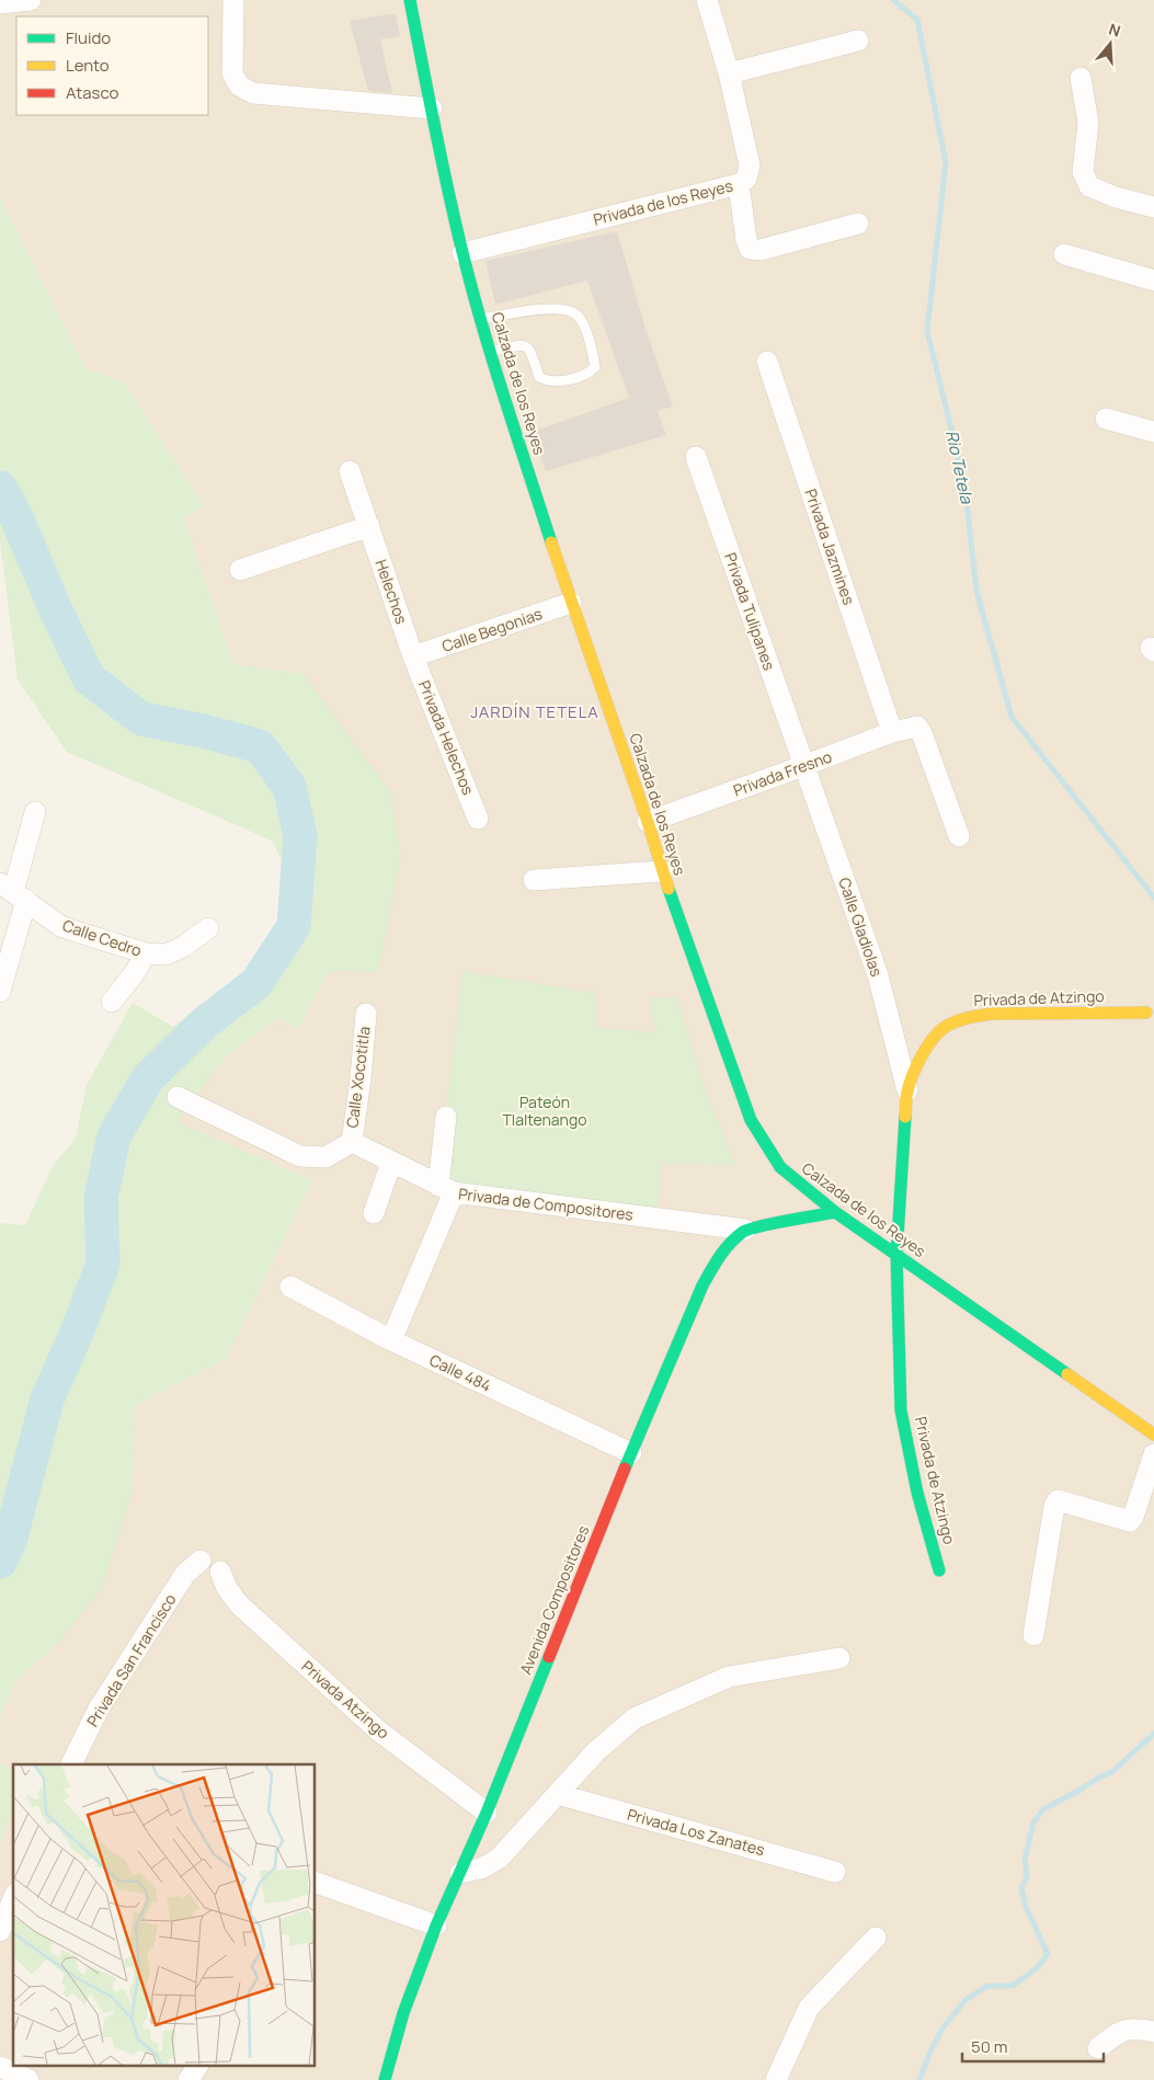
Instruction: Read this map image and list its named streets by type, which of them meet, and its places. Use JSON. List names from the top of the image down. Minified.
{"streets":{"street":["Privada de los Reyes","Calzada de los Reyes","Privada Jazmines","Helechos","Privada Tulipanes","Calle Begonias","Privada Helechos","Privada Fresno","Calle Gladiolas","Calle Cedro","Privada de Atzingo","Calle Xocotitla","Privada de Compositores","Calle 484","Avenida Compositores","Privada San Francisco","Privada Atzingo","Privada Los Zanates"]},"crossings":[["Privada de los Reyes","Calzada de los Reyes"],["Calzada de los Reyes","Calle Begonias"],["Calzada de los Reyes","Privada Fresno"],["Calzada de los Reyes","Privada de Atzingo"],["Privada Jazmines","Privada Fresno"],["Helechos","Calle Begonias"],["Helechos","Privada Helechos"],["Privada Tulipanes","Privada Fresno"],["Privada Tulipanes","Calle Gladiolas"],["Calle Begonias","Privada Helechos"],["Privada Fresno","Calle Gladiolas"],["Calle Gladiolas","Privada de Atzingo"],["Calle Xocotitla","Privada de Compositores"],["Privada de Compositores","Avenida Compositores"],["Calle 484","Avenida Compositores"],["Avenida Compositores","Privada Atzingo"]],"districts":["JARDÍN TETELA"],"water":["Rio Tetela"],"parks":["Pateón Tlaltenango"],"legend":["Fluido","Lento","Atasco"],"scale_bar":"50 m","north":"top"}
